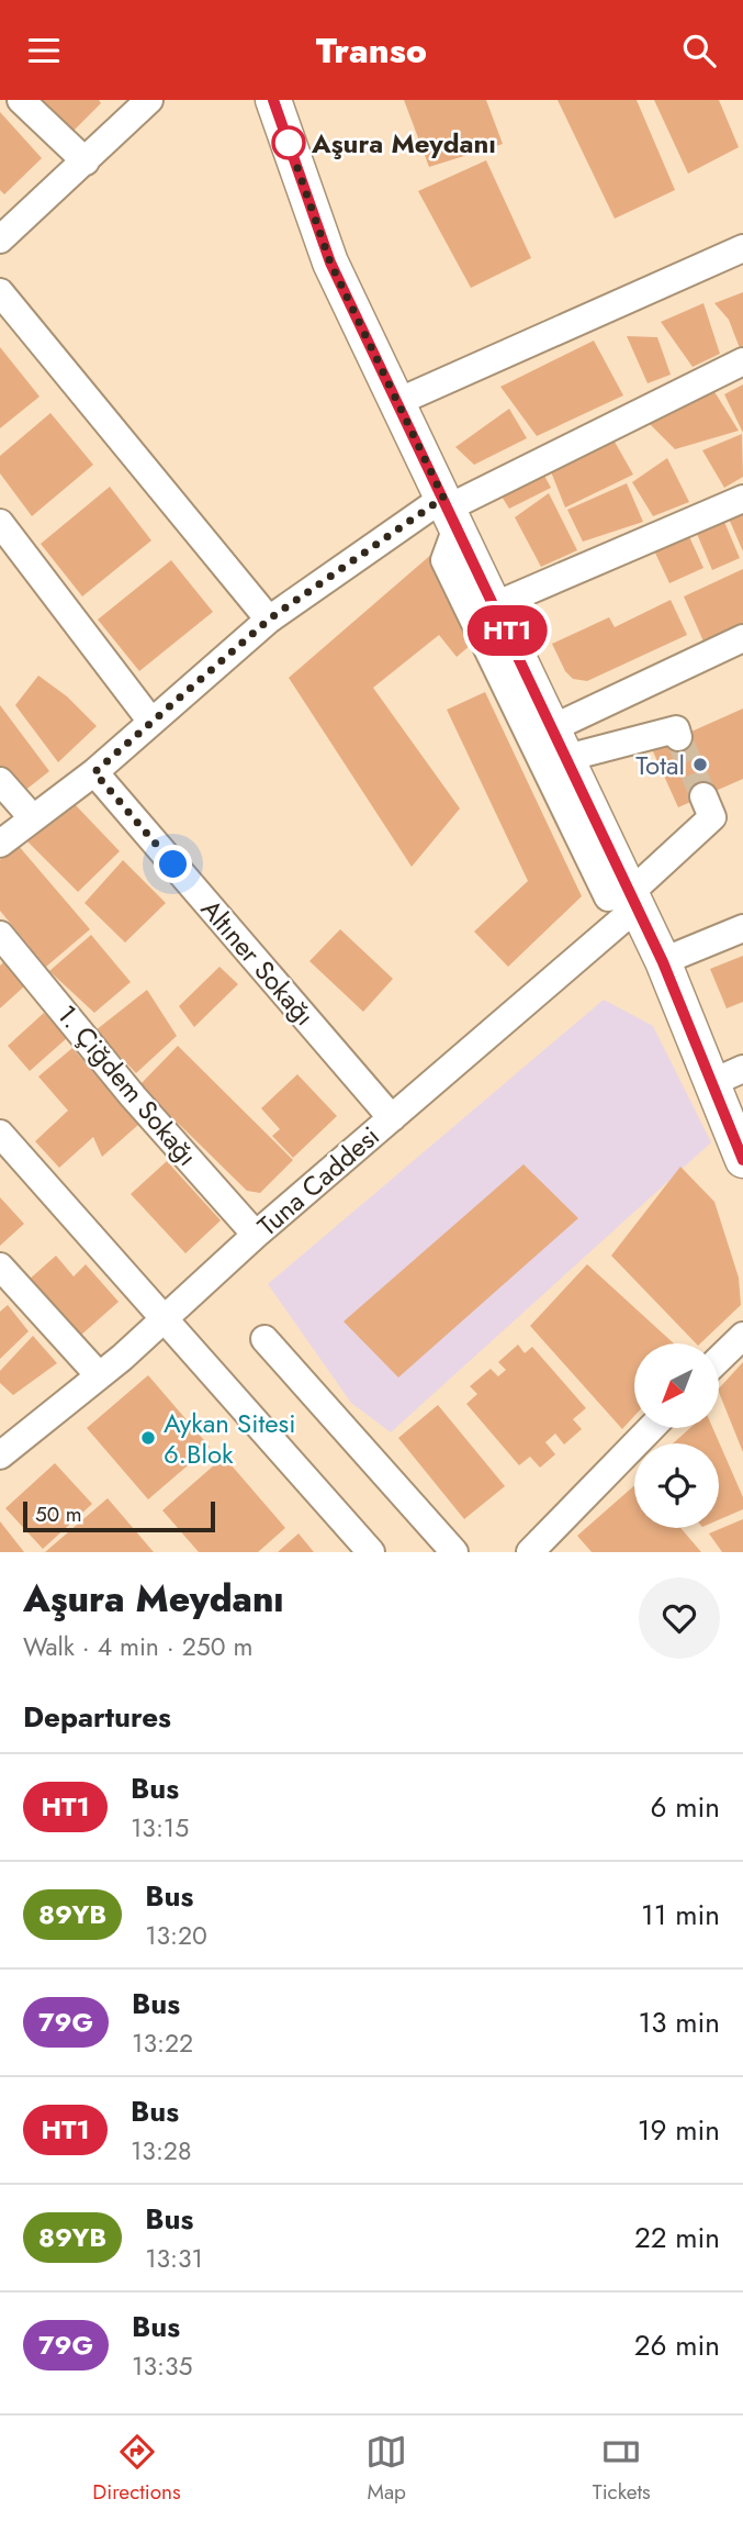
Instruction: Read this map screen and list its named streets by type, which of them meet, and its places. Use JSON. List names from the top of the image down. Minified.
{"streets":{"street":["Altıner Sokağı","1. Çiğdem Sokağı","Tuna Caddesi"]},"crossings":[["Altıner Sokağı","Tuna Caddesi"],["1. Çiğdem Sokağı","Tuna Caddesi"]],"places":["Aşura Meydanı","Total","Aykan Sitesi 6.Blok"],"lines":["bus line HT1"],"scale_bar":"50 m","north":"bottom left","page":{"header":"Transo","on_map":"HT1","scale":"50 m","heading":[["Aşura Meydanı","Walk · 4 min · 250 m"],"Departures"],"list":[{"mark":"HT1","name":"Bus","note":"13:15","value":"6 min"},{"mark":"89YB","name":"Bus","note":"13:20","value":"11 min"},{"mark":"79G","name":"Bus","note":"13:22","value":"13 min"},{"mark":"HT1","name":"Bus","note":"13:28","value":"19 min"},{"mark":"89YB","name":"Bus","note":"13:31","value":"22 min"},{"mark":"79G","name":"Bus","note":"13:35","value":"26 min"}],"tabs":["Directions","Map","Tickets"]}}
